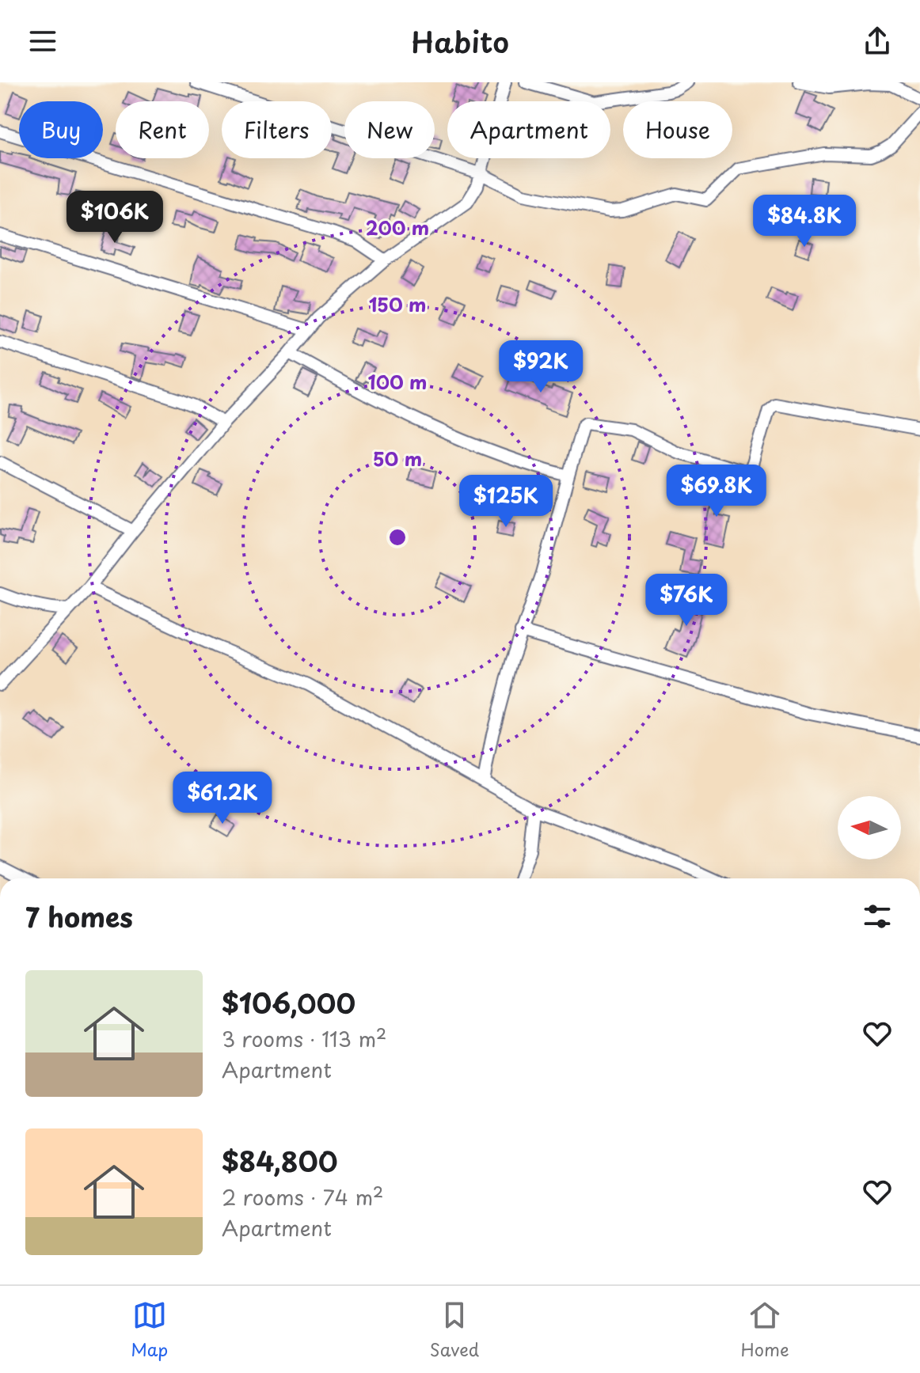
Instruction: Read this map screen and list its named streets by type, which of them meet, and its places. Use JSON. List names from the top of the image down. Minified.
{"north":"left","page":{"header":"Habito","chip":["Buy","Rent","Filters","New","Apartment","House"],"price":["$106K","$84.8K","$92K","$69.8K","$125K","$76K","$61.2K"],"heading":"7 homes","list":[{"name":"$106,000","note":"3 rooms · 113 m² · Apartment"},{"name":"$84,800","note":"2 rooms · 74 m² · Apartment"}],"tabs":["Map","Saved","Home"]},"rings":["200 m","150 m","100 m","50 m"]}
